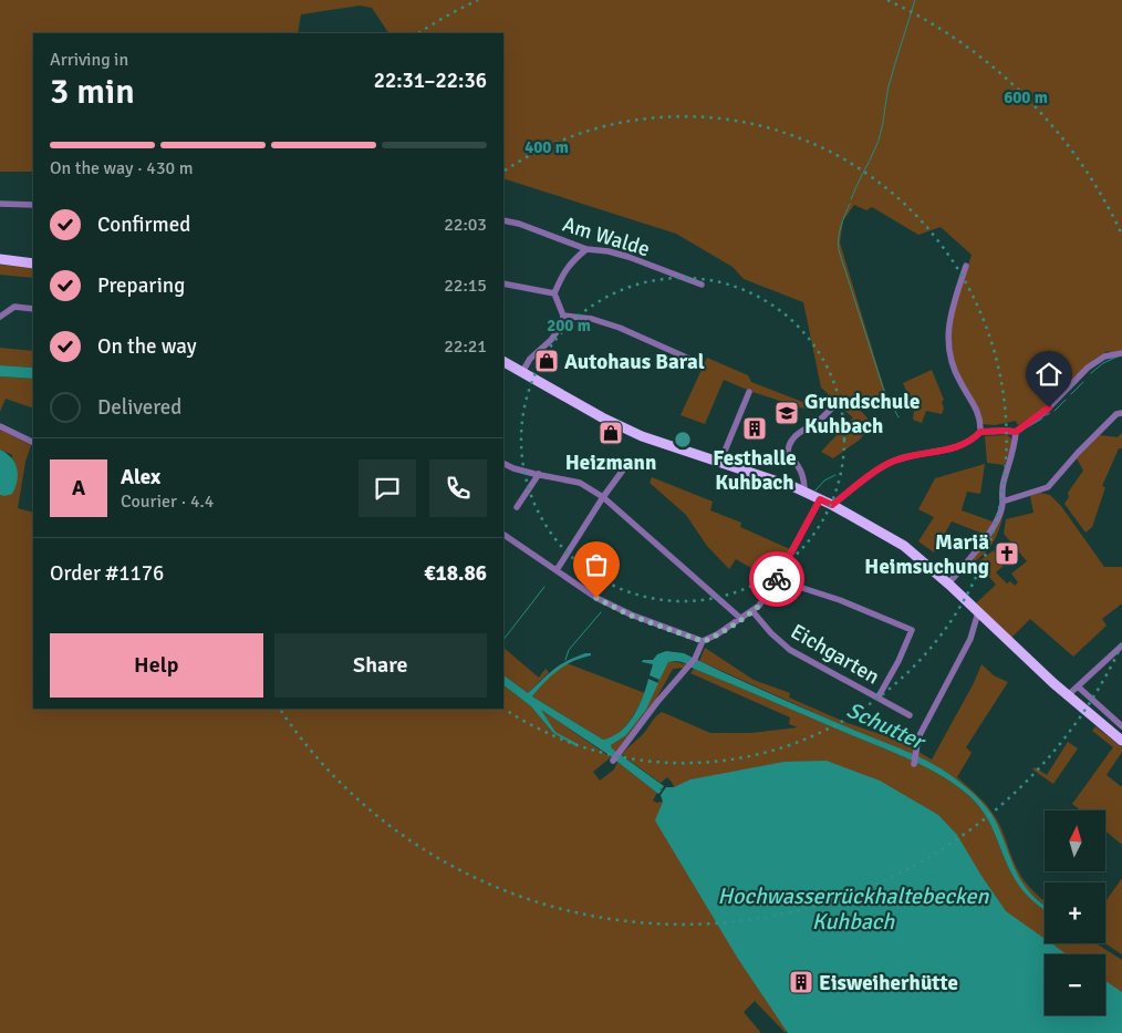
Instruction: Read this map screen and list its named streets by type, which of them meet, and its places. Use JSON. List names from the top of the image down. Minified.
{"streets":{"street":["Am Walde","Eichgarten"]},"water":["Schutter","Hochwasserrückhaltebecken Kuhbach"],"places":{"shop":["Autohaus Baral","Heizmann"],"school or university":["Grundschule Kuhbach"],"building":["Festhalle Kuhbach","Eisweiherhütte"],"church":["Mariä Heimsuchung"]},"north":"top","page":{"heading":["3 min","Arriving in","22:31–22:36"],"panel":["Alex","Courier · 4.4","Order #1176","€18.86"],"bar":"On the way · 430 m","list":[["Confirmed","22:03"],["Preparing","22:15"],["On the way","22:21"],"Delivered"],"round":"A","buttons":["Help","Share"],"map_buttons":["+","−"]},"rings":["600 m","400 m","200 m"]}
